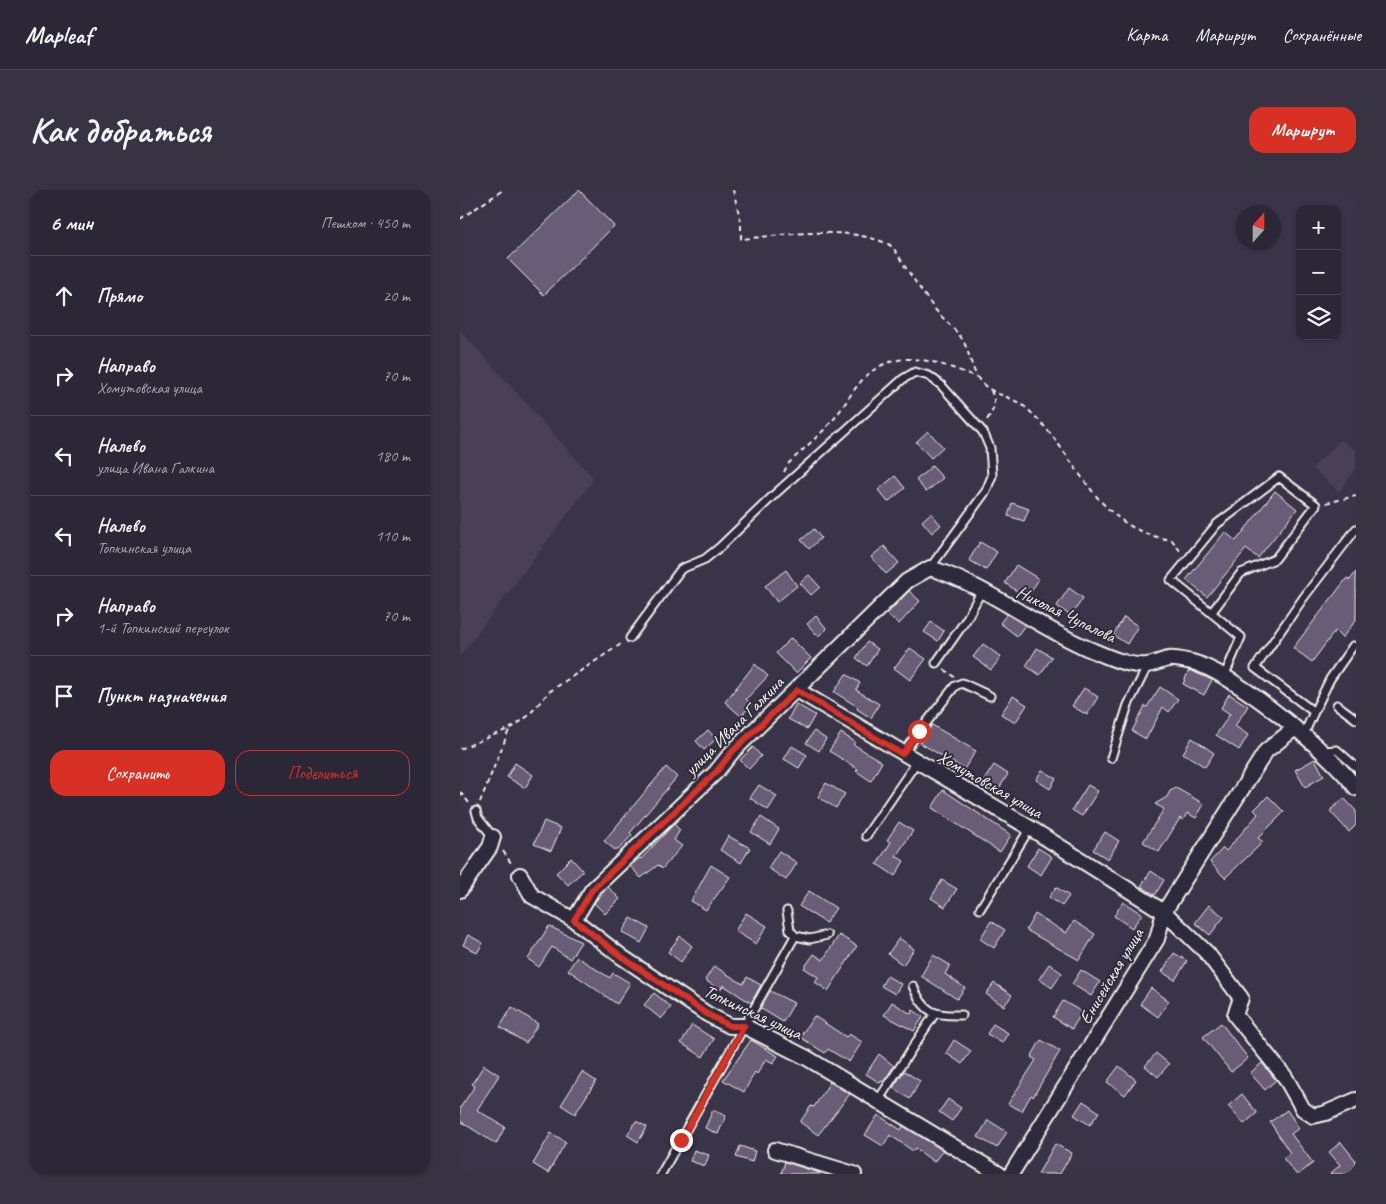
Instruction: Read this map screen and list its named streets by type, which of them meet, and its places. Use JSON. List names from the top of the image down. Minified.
{"streets":{"street":["Николая Чупалова","улица Ивана Галкина","Хомутовская улица","Енисейская улица","Топкинская улица"]},"crossings":[["Николая Чупалова","улица Ивана Галкина"],["Николая Чупалова","Енисейская улица"],["улица Ивана Галкина","Хомутовская улица"],["улица Ивана Галкина","Топкинская улица"],["Хомутовская улица","Енисейская улица"]],"north":"top","page":{"header":"Mapleaf","nav":["Карта","Маршрут","Сохранённые"],"buttons":["Маршрут",["Сохранить","Поделиться"]],"title":"Как добраться","heading":["6 мин","Пешком · 450 m"],"map_buttons":["+","−"],"list":[["Прямо","20 m"],["Направо","Хомутовская улица","70 m"],["Налево","улица Ивана Галкина","180 m"],["Налево","Топкинская улица","110 m"],["Направо","1-й Топкинский переулок","70 m"],"Пункт назначения"]}}
